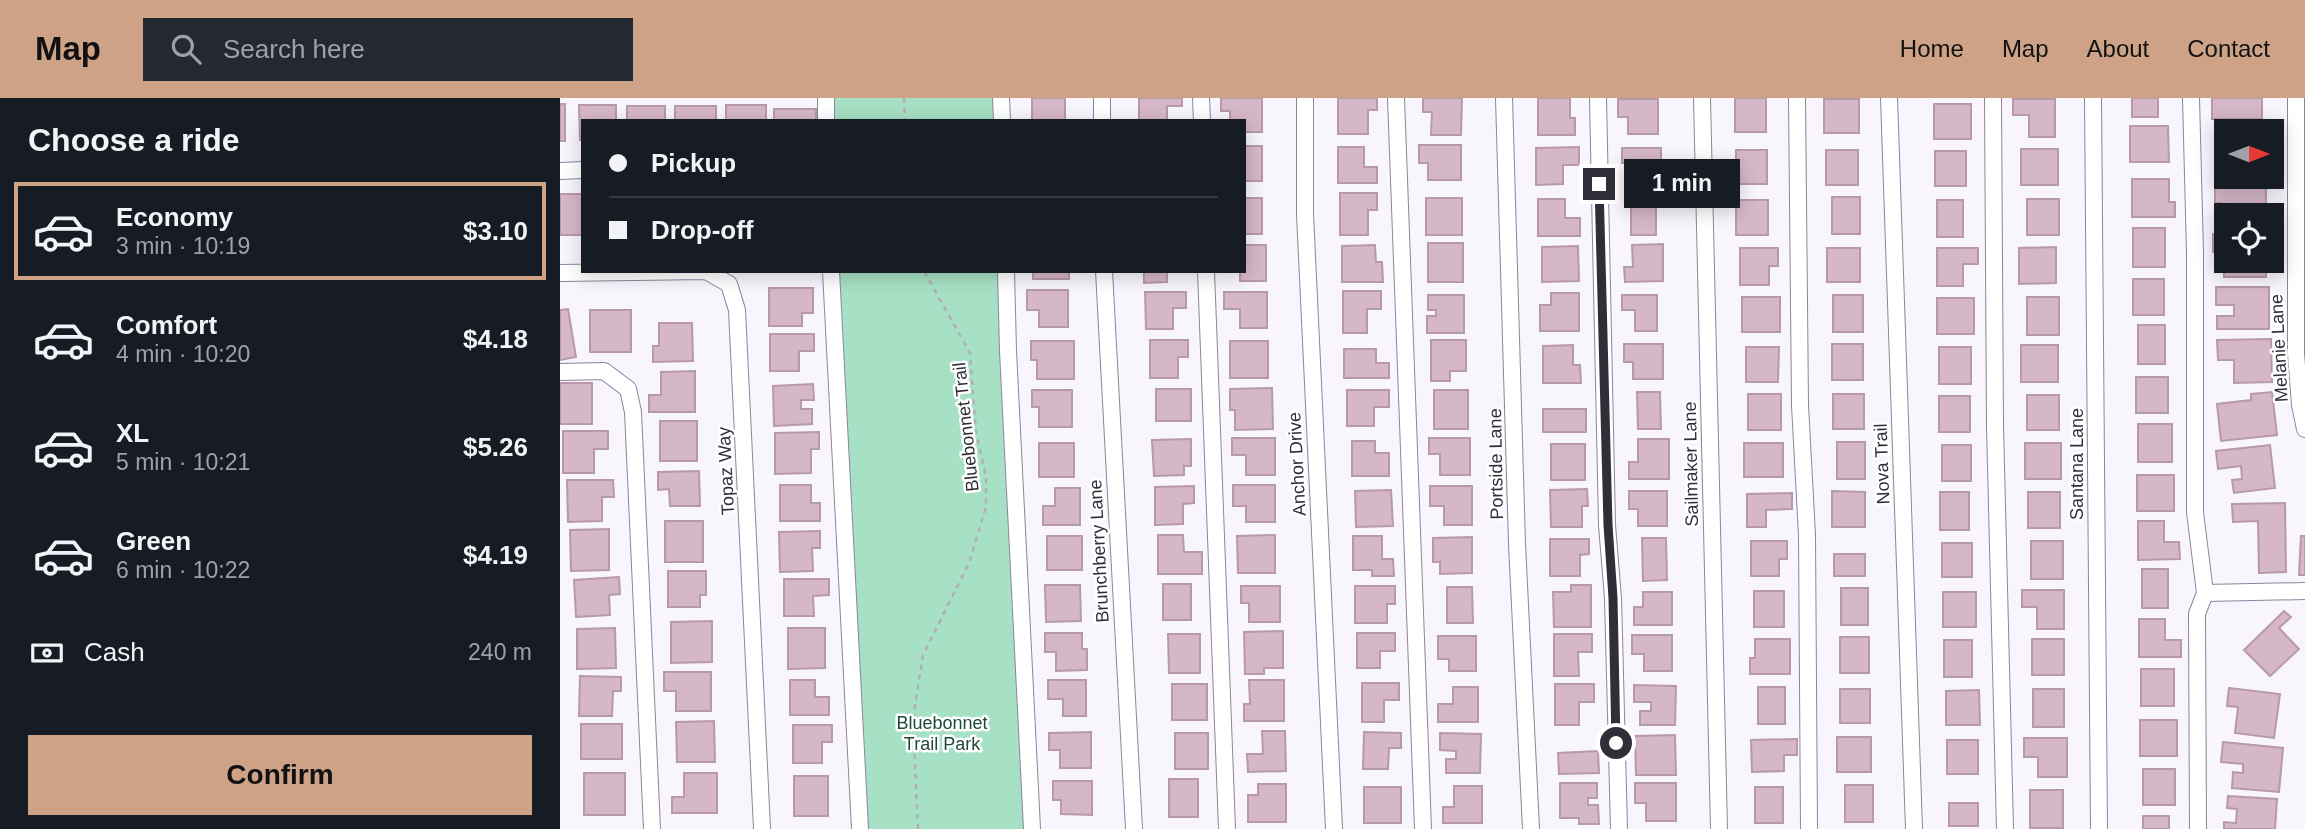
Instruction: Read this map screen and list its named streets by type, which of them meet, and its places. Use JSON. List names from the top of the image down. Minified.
{"streets":{"street":["Melanie Lane","Anchor Drive","Portside Lane","Sailmaker Lane","Nova Trail","Santana Lane","Topaz Way","Brunchberry Lane"],"path":["Bluebonnet Trail"]},"parks":["Bluebonnet Trail Park"],"north":"right","page":{"header":"Map","search":"Search here","nav":["Home","Map","About","Contact"],"heading":"Choose a ride","banner":["Pickup","Drop-off"],"bubble":"1 min","list":[{"name":"Economy","note":"3 min · 10:19","value":"$3.10"},{"name":"Comfort","note":"4 min · 10:20","value":"$4.18"},{"name":"XL","note":"5 min · 10:21","value":"$5.26"},{"name":"Green","note":"6 min · 10:22","value":"$4.19"}],"pay":["Cash","240 m"],"buttons":"Confirm"}}
